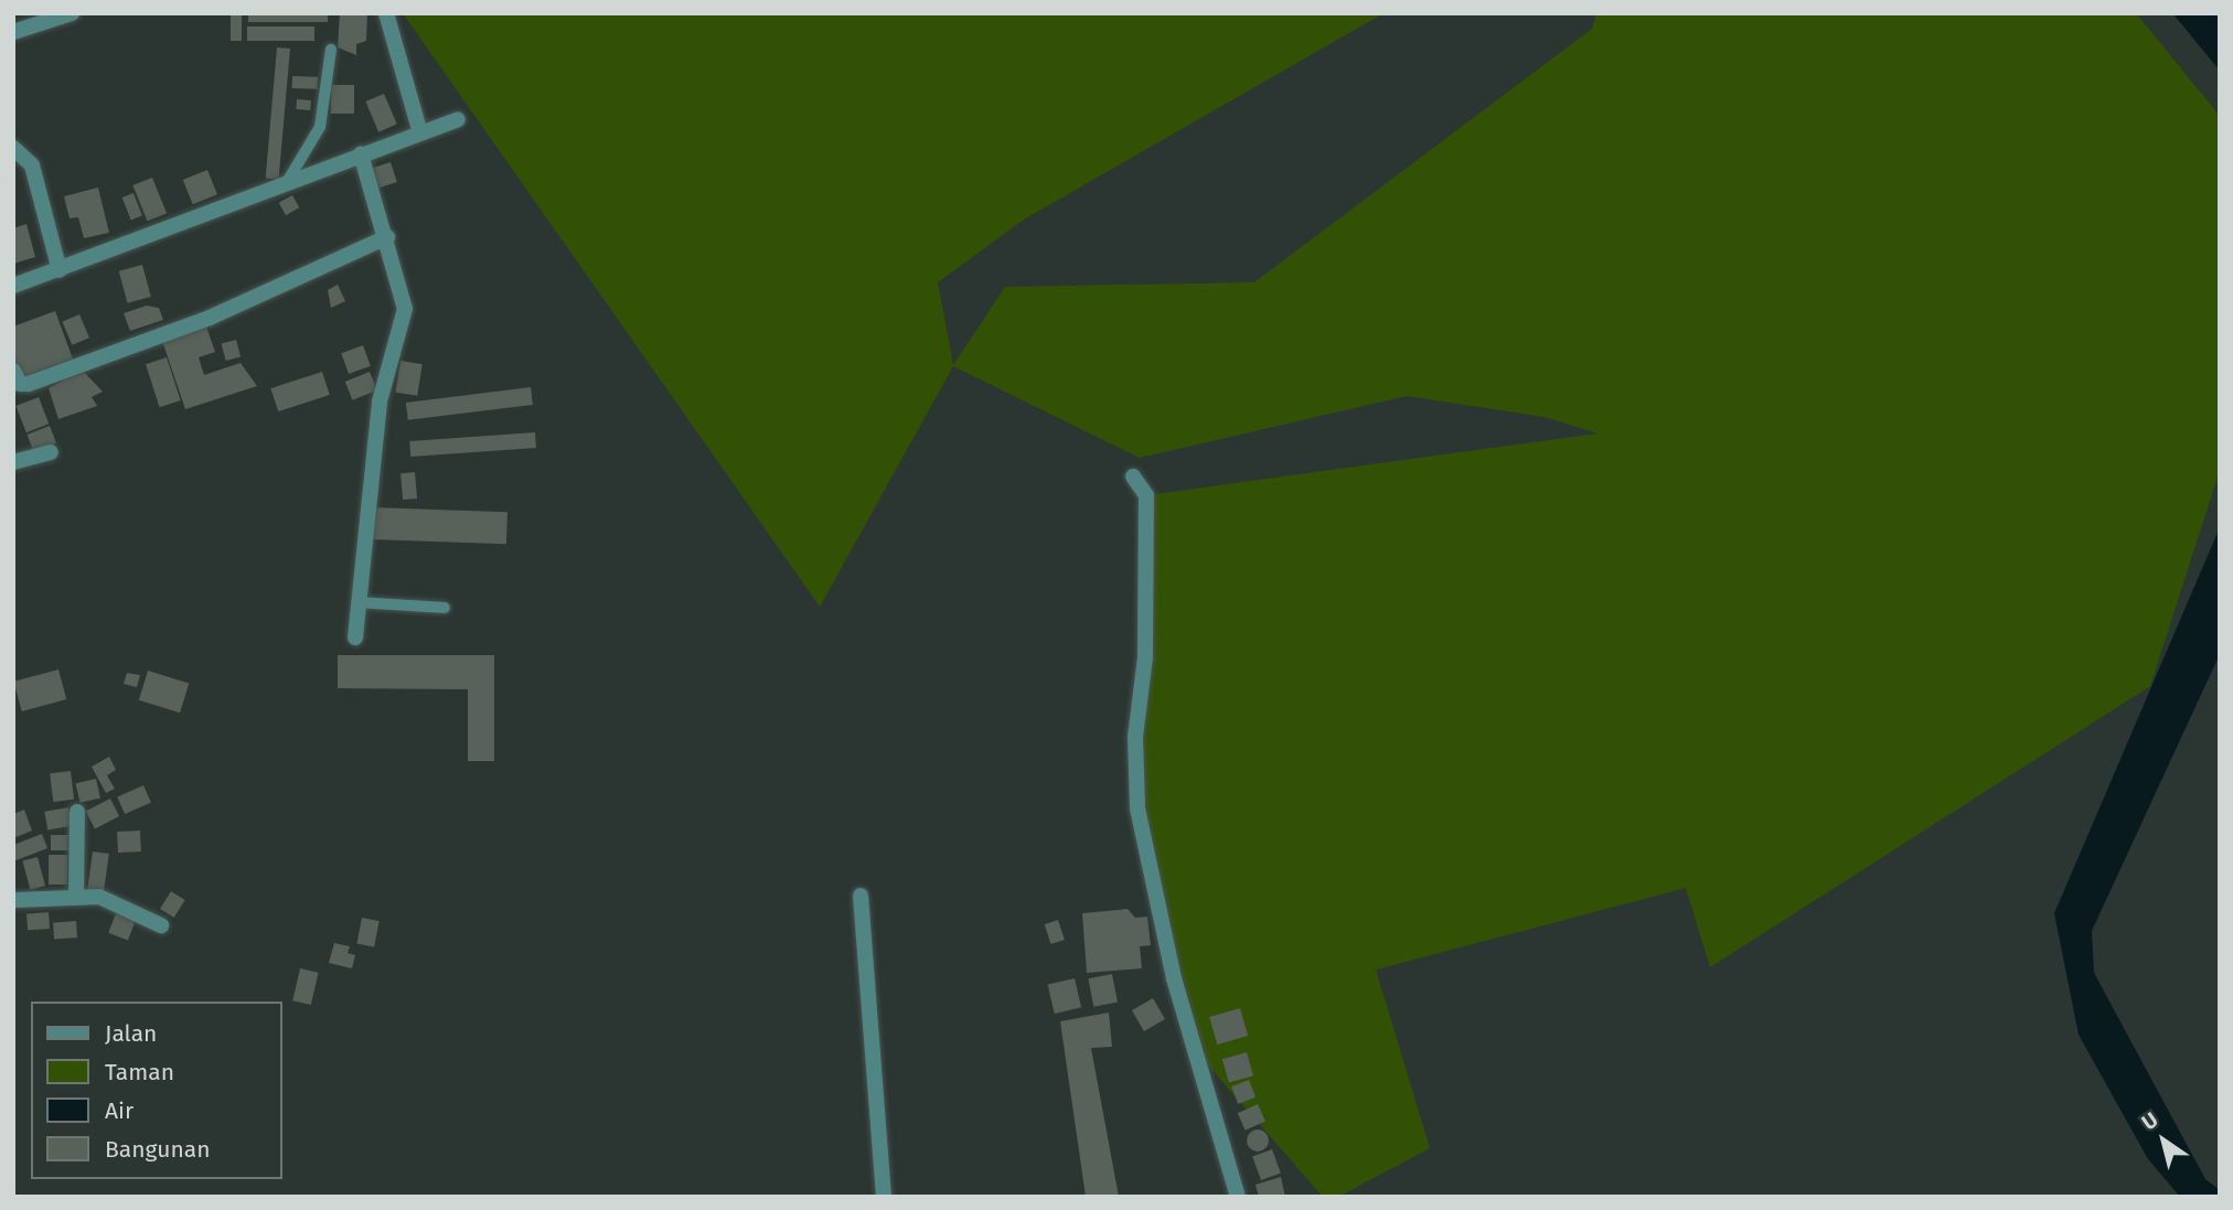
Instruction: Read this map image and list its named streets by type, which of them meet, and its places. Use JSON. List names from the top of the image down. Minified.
{"legend":["Jalan","Taman","Air","Bangunan"],"north":"top left"}
